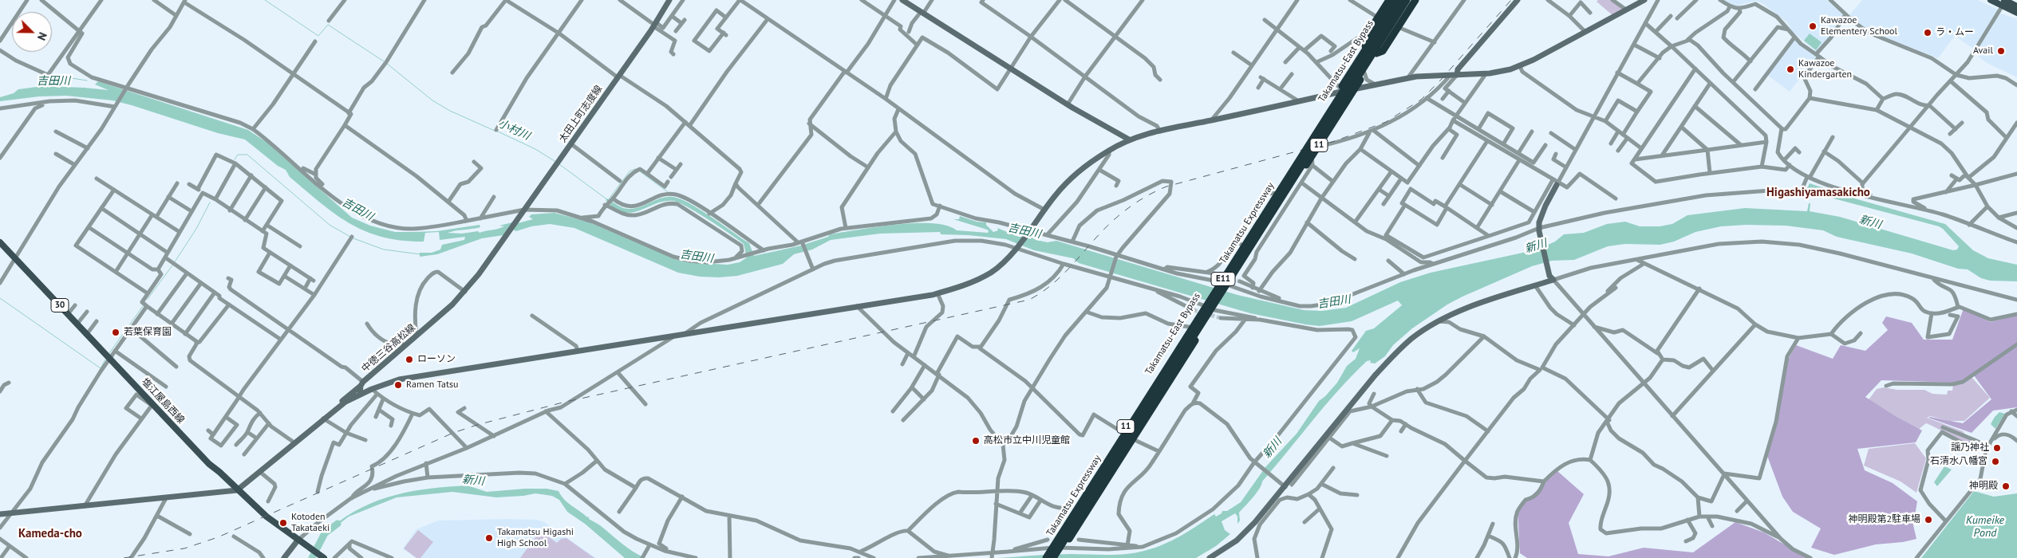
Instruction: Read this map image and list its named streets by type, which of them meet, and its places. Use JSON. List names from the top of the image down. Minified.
{"streets":{"highway":["Takamatsu-East Bypass","11","Takamatsu Expressway","E11"],"main road":["30","塩江屋島西線"],"street":["太田上町志度線","中徳三谷高松線"]},"crossings":[["Takamatsu-East Bypass","Takamatsu Expressway"],["太田上町志度線","中徳三谷高松線"]],"districts":["Higashiyamasakicho","Kameda-cho"],"water":["吉田川","小村川","新川","Kumeike Pond"],"places":["Kawazoe Elementery School","ラ・ムー","Avail","Kawazoe Kindergarten","若葉保育園","ローソン","Ramen Tatsu","高松市立中川児童館","謡乃神社","石清水八幡宮","神明殿","神明殿第2駐車場","Kotoden Takataeki","Takamatsu Higashi High School"],"north":"bottom right"}
